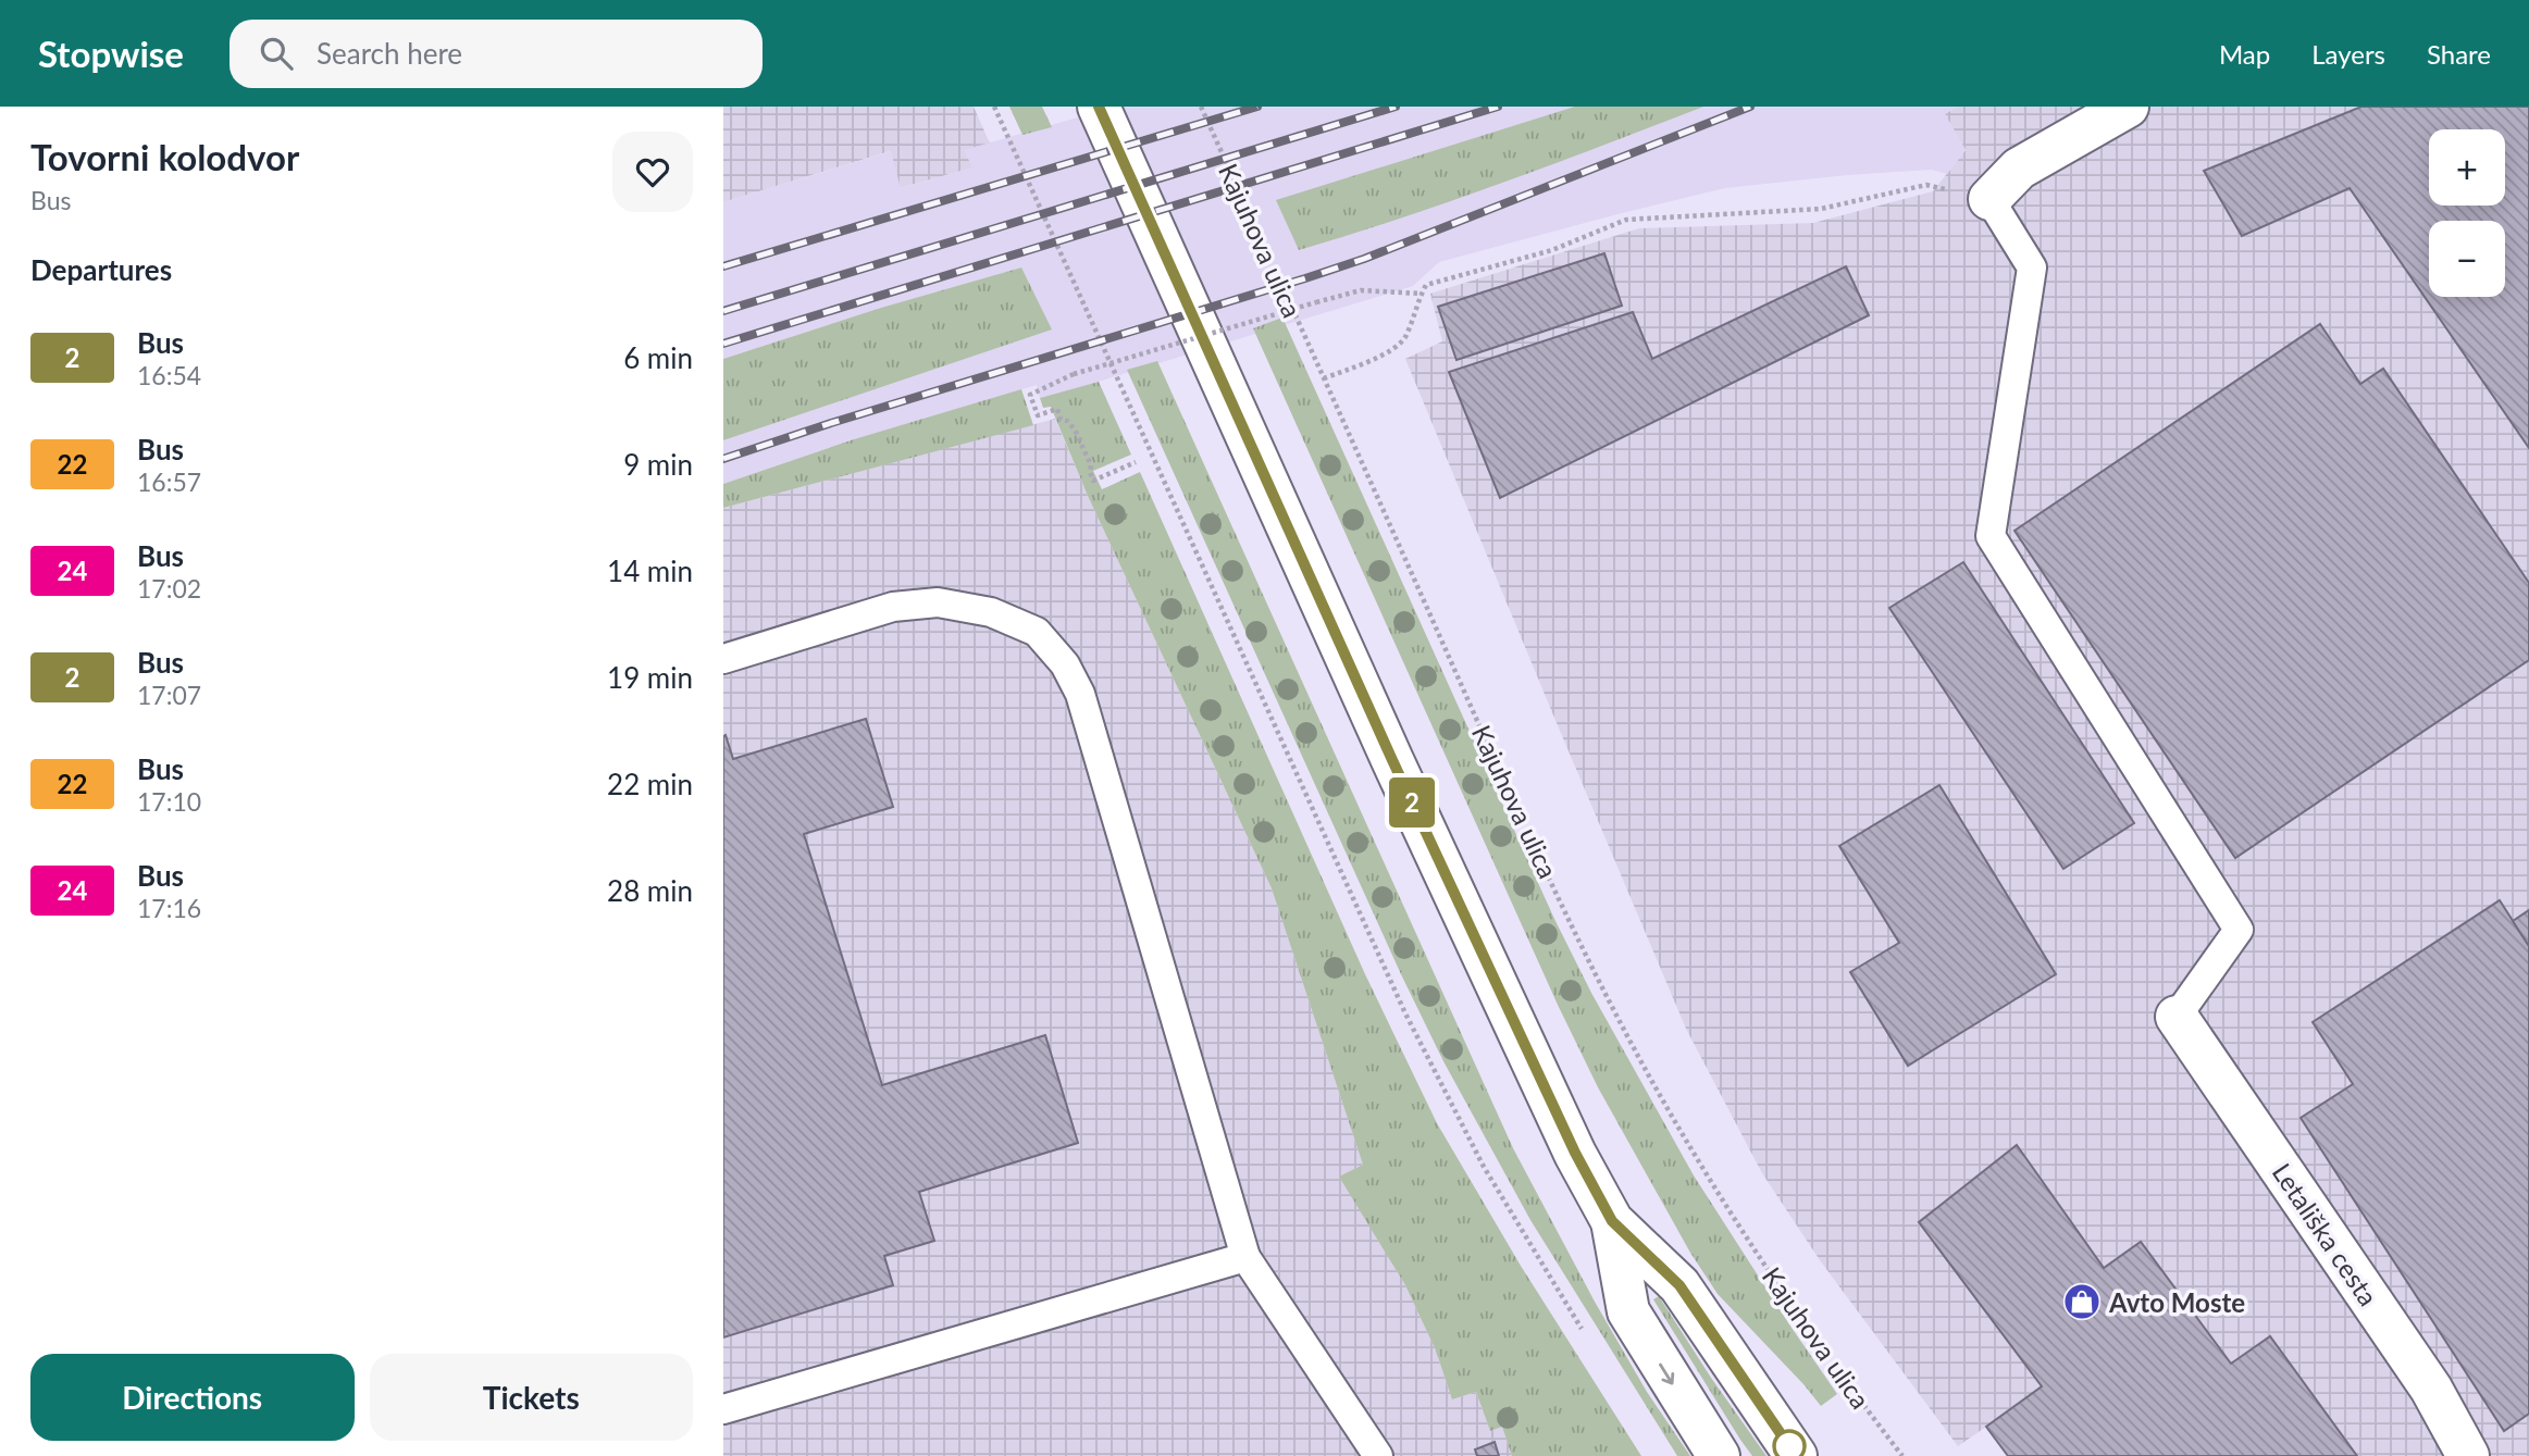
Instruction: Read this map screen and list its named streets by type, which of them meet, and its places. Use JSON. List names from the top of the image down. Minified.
{"streets":{"main road":["Letališka cesta"],"path":["Kajuhova ulica"]},"places":{"shop":["Avto Moste"]},"lines":["bus line 2"],"page":{"header":"Stopwise","search":"Search here","nav":["Map","Layers","Share"],"heading":[["Tovorni kolodvor","Bus"],"Departures"],"on_map":"2","map_buttons":["+","−"],"list":[{"mark":"2","name":"Bus","note":"16:54","value":"6 min"},{"mark":"22","name":"Bus","note":"16:57","value":"9 min"},{"mark":"24","name":"Bus","note":"17:02","value":"14 min"},{"mark":"2","name":"Bus","note":"17:07","value":"19 min"},{"mark":"22","name":"Bus","note":"17:10","value":"22 min"},{"mark":"24","name":"Bus","note":"17:16","value":"28 min"}],"buttons":["Directions","Tickets"]}}
